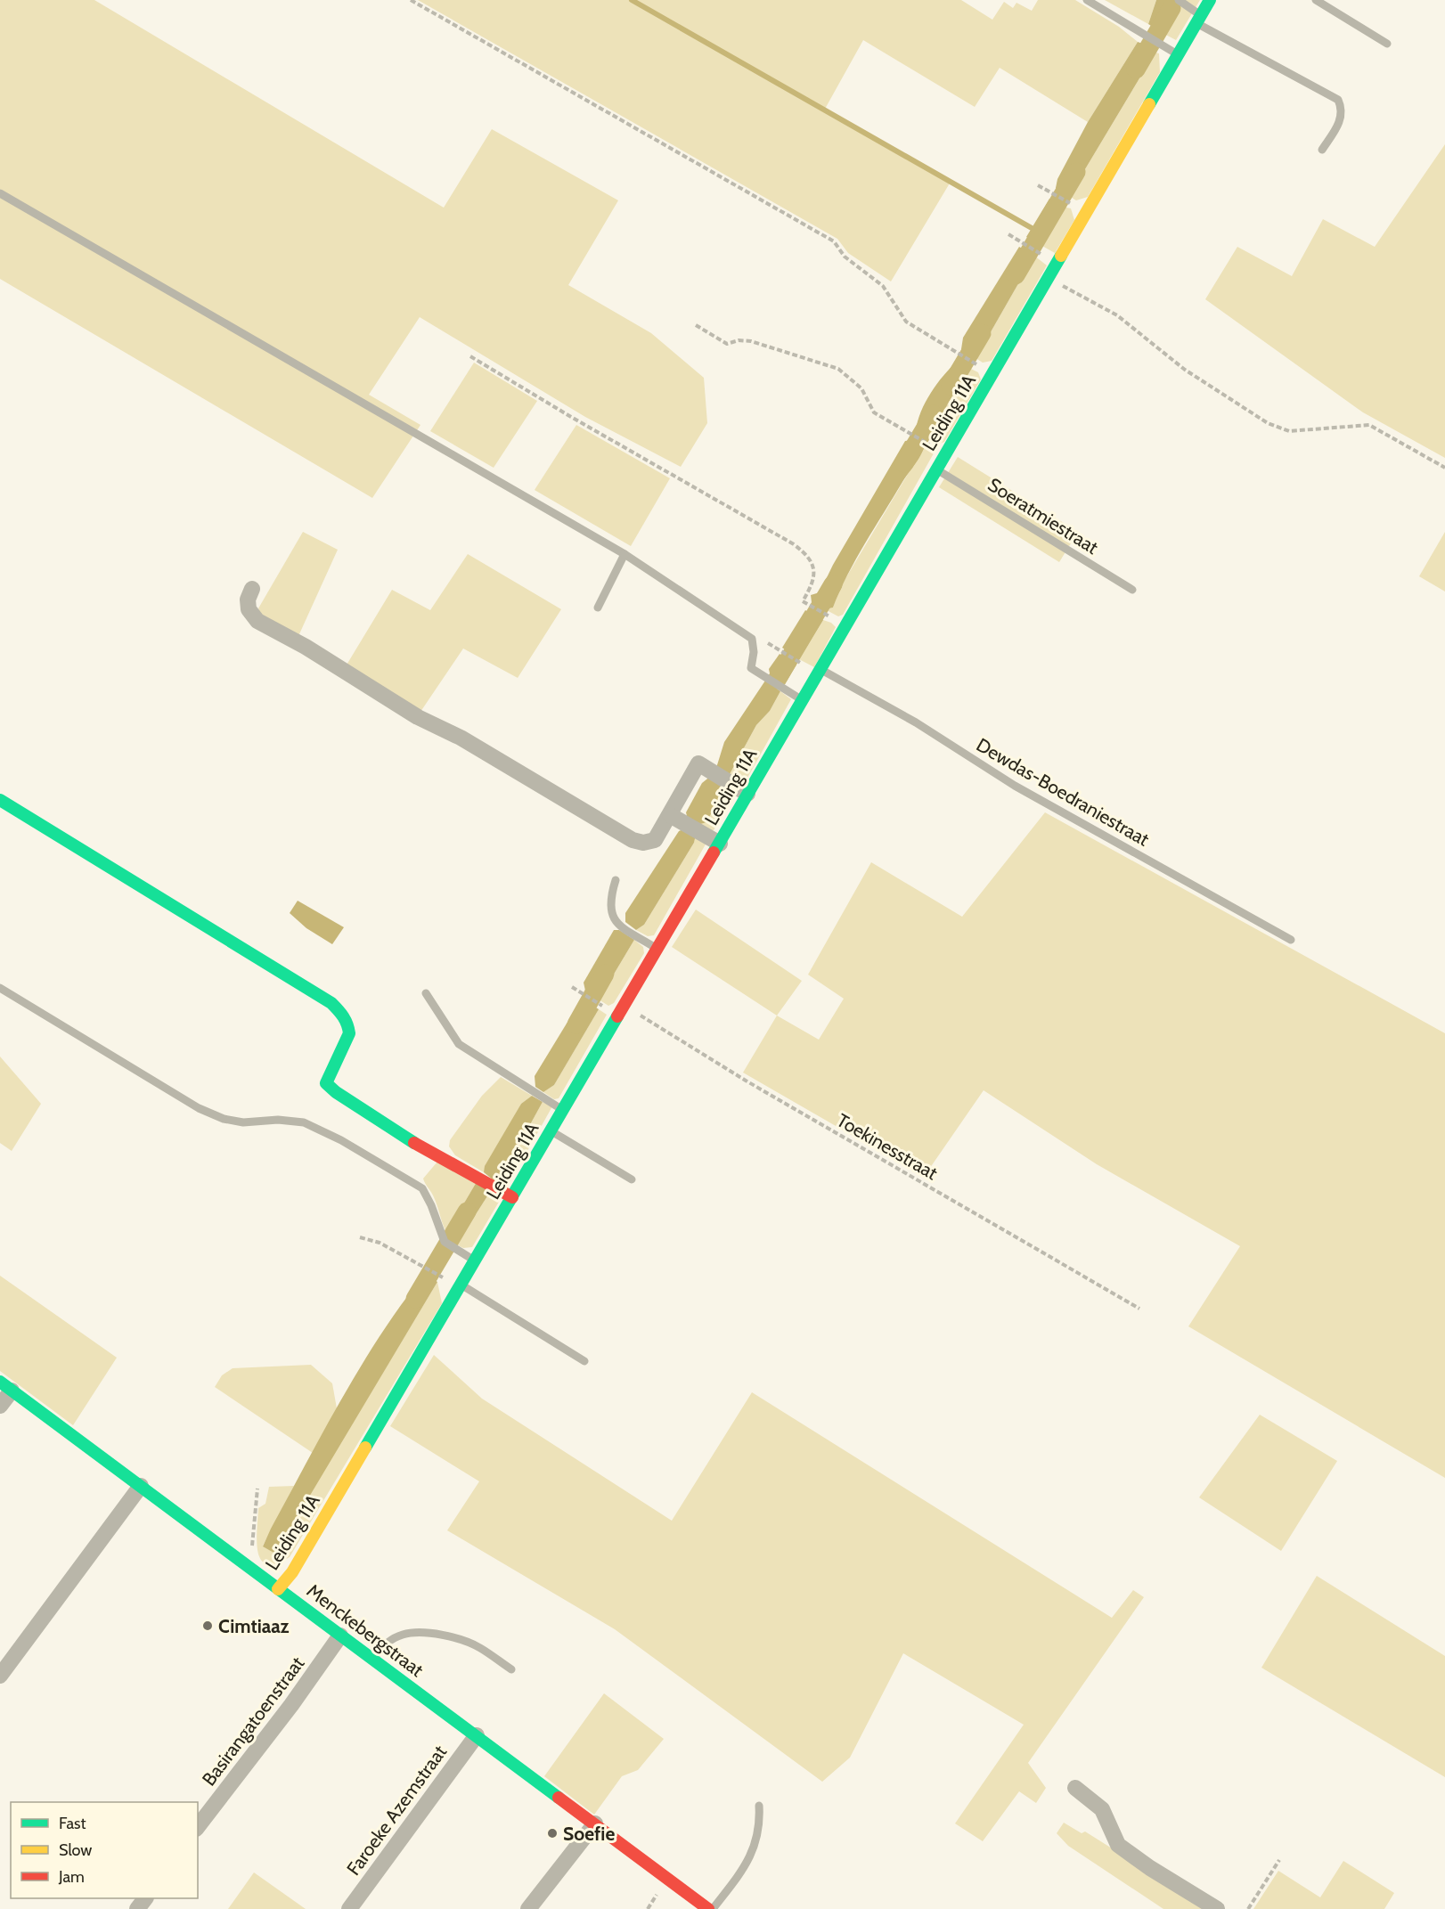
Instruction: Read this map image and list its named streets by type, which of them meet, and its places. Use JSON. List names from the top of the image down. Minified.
{"streets":{"street":["Leiding 11A","Menckebergstraat","Basirangatoenstraat","Faroeke Azemstraat"],"lane":["Soeratmiestraat","Dewdas-Boedraniestraat"],"path":["Toekinesstraat"]},"crossings":[["Leiding 11A","Soeratmiestraat"],["Leiding 11A","Dewdas-Boedraniestraat"],["Leiding 11A","Toekinesstraat"],["Leiding 11A","Menckebergstraat"],["Menckebergstraat","Basirangatoenstraat"],["Menckebergstraat","Faroeke Azemstraat"]],"places":["Cimtiaaz","Soefie"],"legend":["Fast","Slow","Jam"]}
